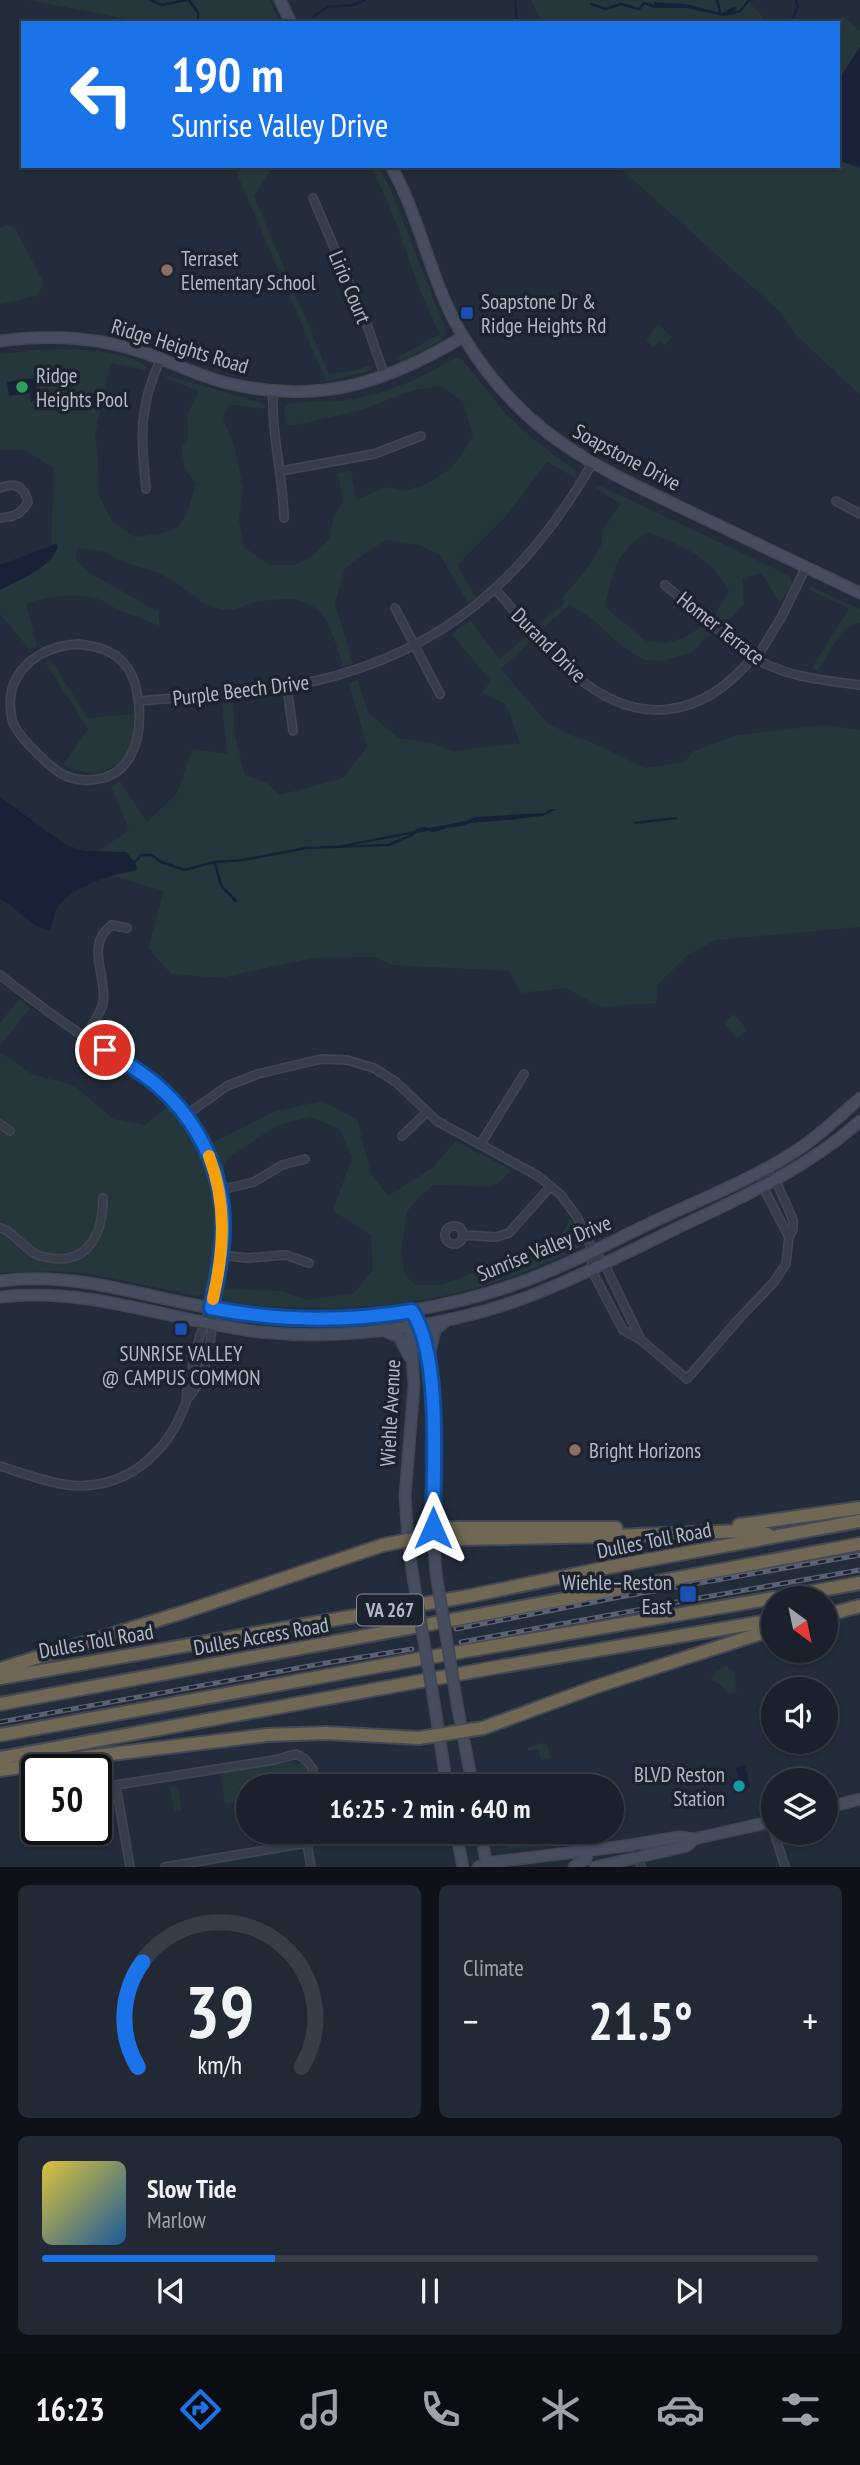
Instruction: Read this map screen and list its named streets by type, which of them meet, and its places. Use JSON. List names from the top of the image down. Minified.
{"streets":{"highway":["Dulles Toll Road","VA 267","Dulles Access Road"],"main road":["Ridge Heights Road","Soapstone Drive","Sunrise Valley Drive","Wiehle Avenue"],"street":["Lirio Court","Homer Terrace","Durand Drive","Purple Beech Drive"]},"crossings":[["Lirio Court","Ridge Heights Road"],["Ridge Heights Road","Soapstone Drive"],["Soapstone Drive","Durand Drive"],["Soapstone Drive","Purple Beech Drive"],["Homer Terrace","Durand Drive"],["Durand Drive","Purple Beech Drive"],["Sunrise Valley Drive","Wiehle Avenue"]],"places":{"other":["Terraset Elementary School","Ridge Heights Pool","Bright Horizons","BLVD Reston Station"],"transit":["Soapstone Dr & Ridge Heights Rd","SUNRISE VALLEY @ CAMPUS COMMON","Wiehle–Reston East"]},"north":"bottom right","page":{"turn":["190 m","Sunrise Valley Drive"],"limit":"50","trip":"16:25 · 2 min · 640 m","tile":"Climate","heat":["−","21.5°","+"],"song":["Slow Tide","Marlow"],"tabs":"16:23","gauge":["39","km/h"]}}
